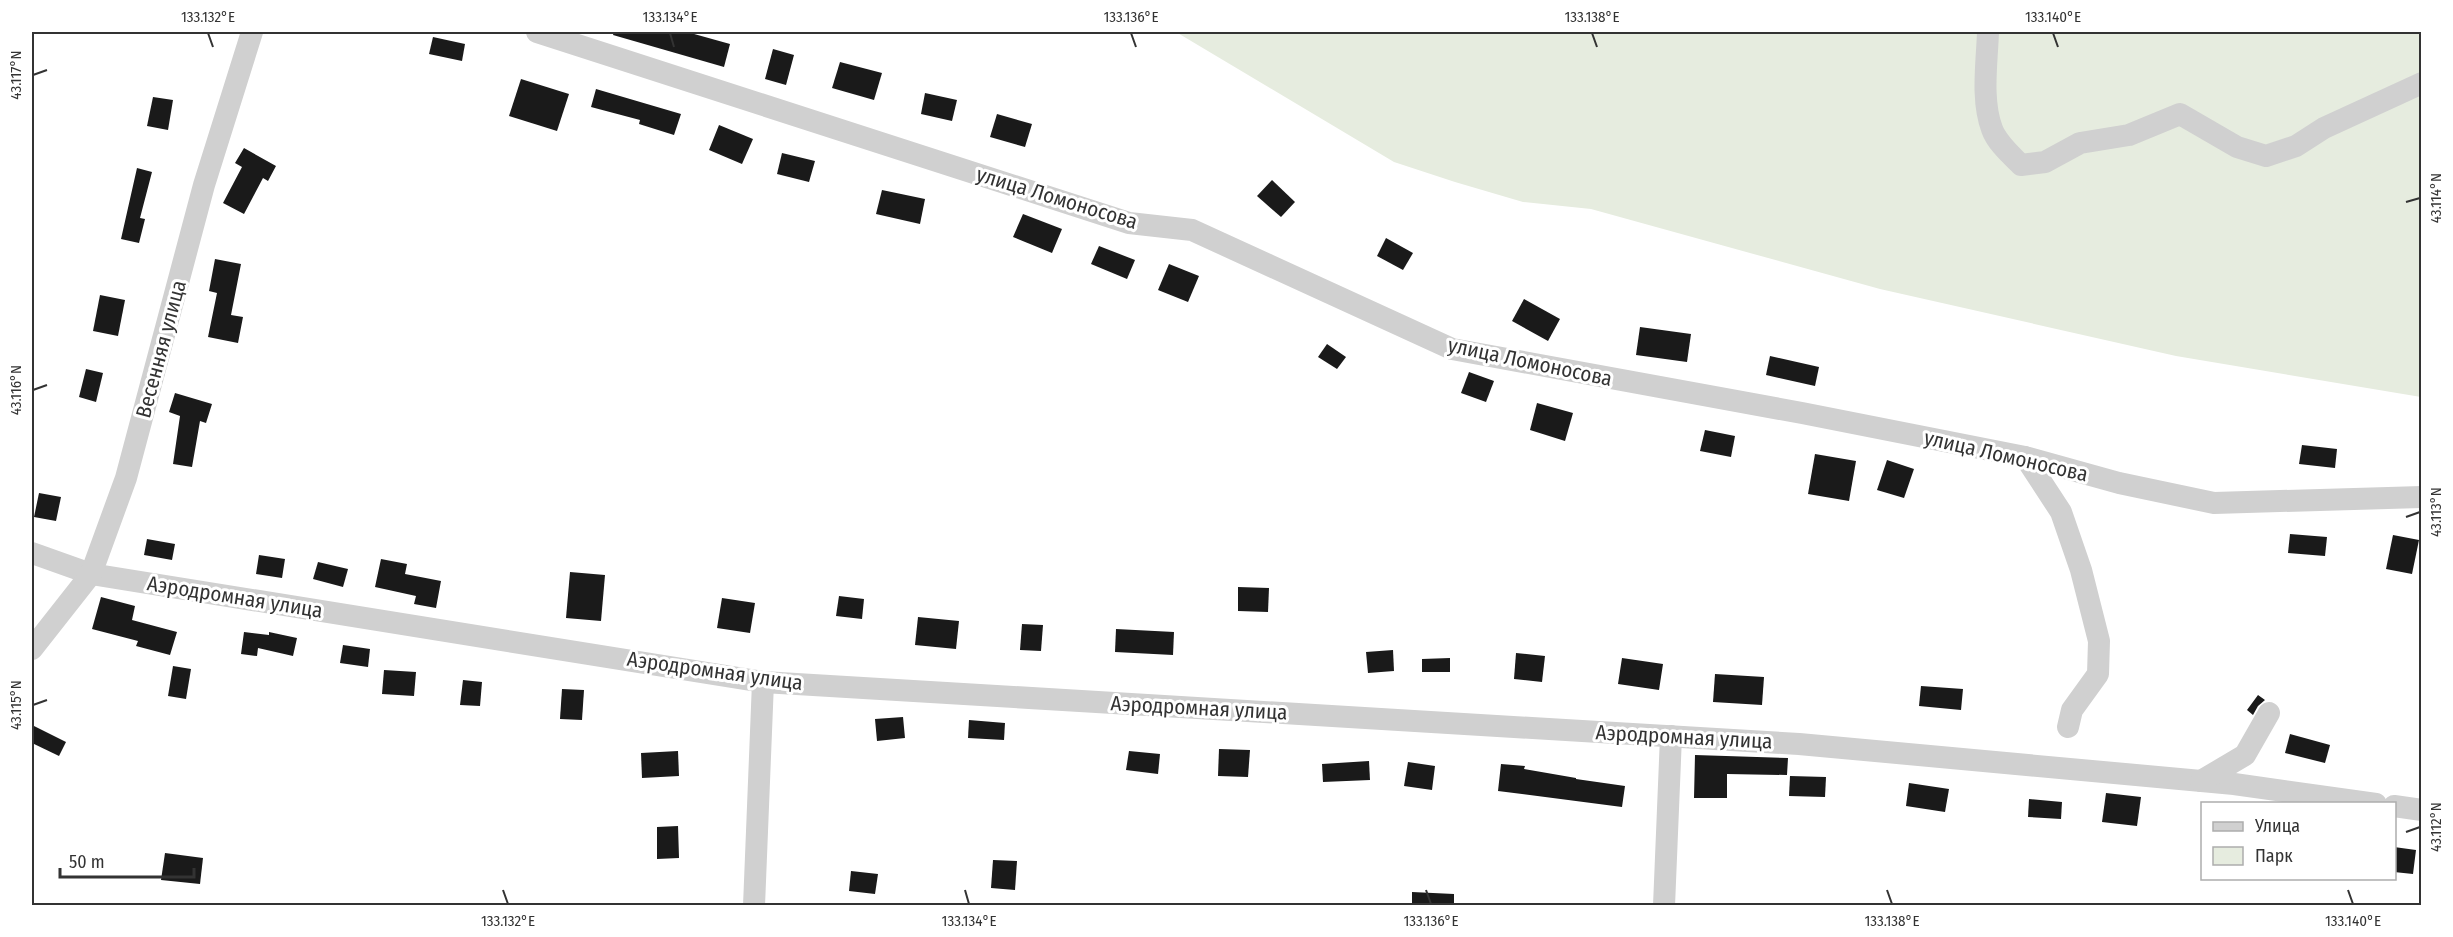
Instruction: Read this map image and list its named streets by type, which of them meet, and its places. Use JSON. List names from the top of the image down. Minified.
{"streets":{"street":["улица Ломоносова","Весенняя улица","Аэродромная улица"]},"crossings":[["Весенняя улица","Аэродромная улица"]],"legend":["Улица","Парк"],"scale_bar":"50 m","coordinates":["133.132°E","133.134°E","133.136°E","133.138°E","133.140°E","43.117°N","43.114°N","43.116°N","43.113°N","43.115°N","43.112°N"]}
